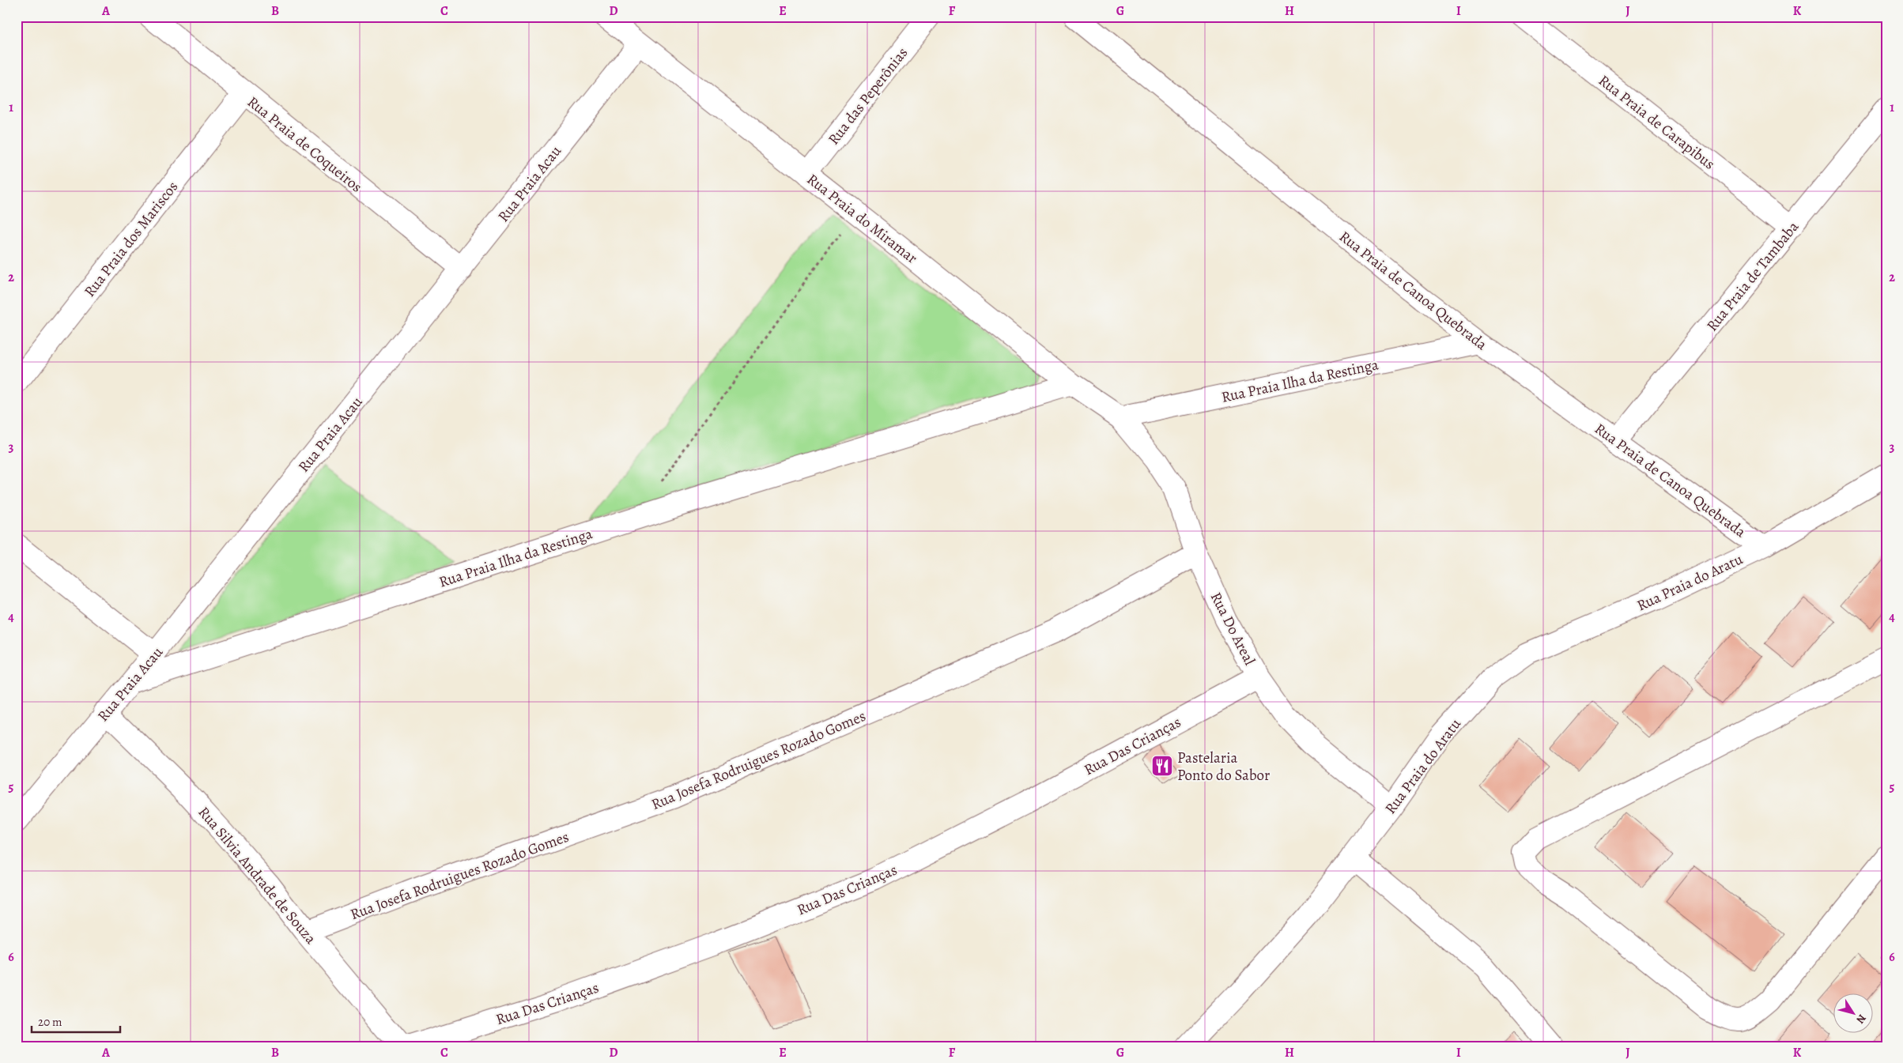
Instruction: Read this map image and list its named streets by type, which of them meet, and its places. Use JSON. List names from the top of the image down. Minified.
{"streets":{"street":["Rua das Peperônias","Rua Praia de Carapibus","Rua Praia de Coqueiros","Rua Praia Acau","Rua Praia do Miramar","Rua Praia dos Mariscos","Rua Praia de Tambaba","Rua Praia de Canoa Quebrada","Rua Praia Ilha da Restinga","Rua Praia do Aratu","Rua Do Areal","Rua Das Crianças","Rua Josefa Rodruigues Rozado Gomes","Rua Silvia Andrade de Souza"]},"crossings":[["Rua das Peperônias","Rua Praia do Miramar"],["Rua Praia de Carapibus","Rua Praia de Tambaba"],["Rua Praia de Coqueiros","Rua Praia Acau"],["Rua Praia de Coqueiros","Rua Praia dos Mariscos"],["Rua Praia Acau","Rua Praia do Miramar"],["Rua Praia Acau","Rua Praia Ilha da Restinga"],["Rua Praia Acau","Rua Silvia Andrade de Souza"],["Rua Praia do Miramar","Rua Praia Ilha da Restinga"],["Rua Praia do Miramar","Rua Do Areal"],["Rua Praia de Tambaba","Rua Praia de Canoa Quebrada"],["Rua Praia de Canoa Quebrada","Rua Praia Ilha da Restinga"],["Rua Praia de Canoa Quebrada","Rua Praia do Aratu"],["Rua Praia Ilha da Restinga","Rua Do Areal"],["Rua Praia do Aratu","Rua Do Areal"],["Rua Do Areal","Rua Das Crianças"],["Rua Do Areal","Rua Josefa Rodruigues Rozado Gomes"],["Rua Josefa Rodruigues Rozado Gomes","Rua Silvia Andrade de Souza"]],"places":{"restaurant":["Pastelaria Ponto do Sabor"]},"scale_bar":"20 m","north":"bottom right","grid":{"columns":["A","B","C","D","E","F","G","H","I","J","K"],"rows":["1","2","3","4","5","6"]}}
